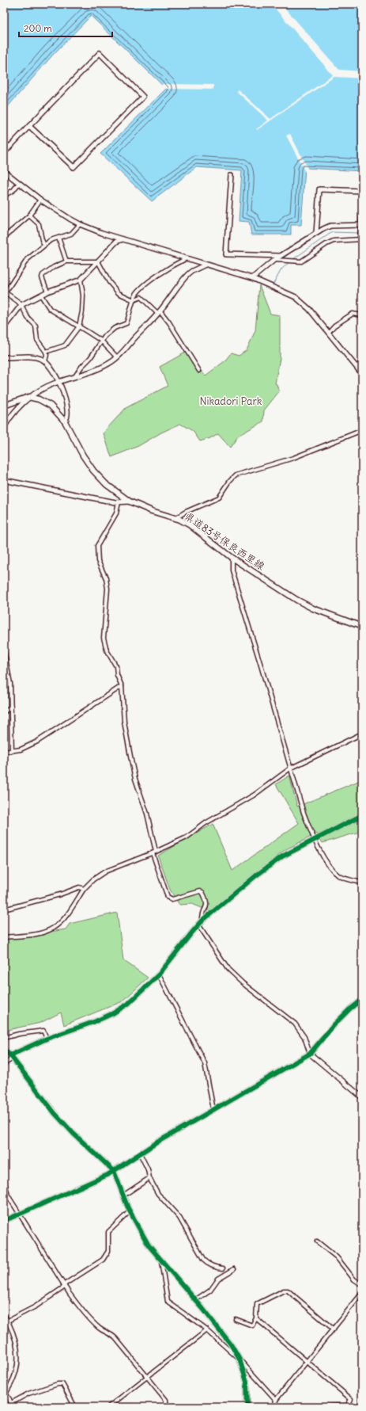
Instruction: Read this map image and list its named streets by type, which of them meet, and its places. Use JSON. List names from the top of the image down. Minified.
{"streets":{"main road":["県道83号保良西里線"]},"parks":["Nikadori Park"],"scale_bar":"200 m"}
